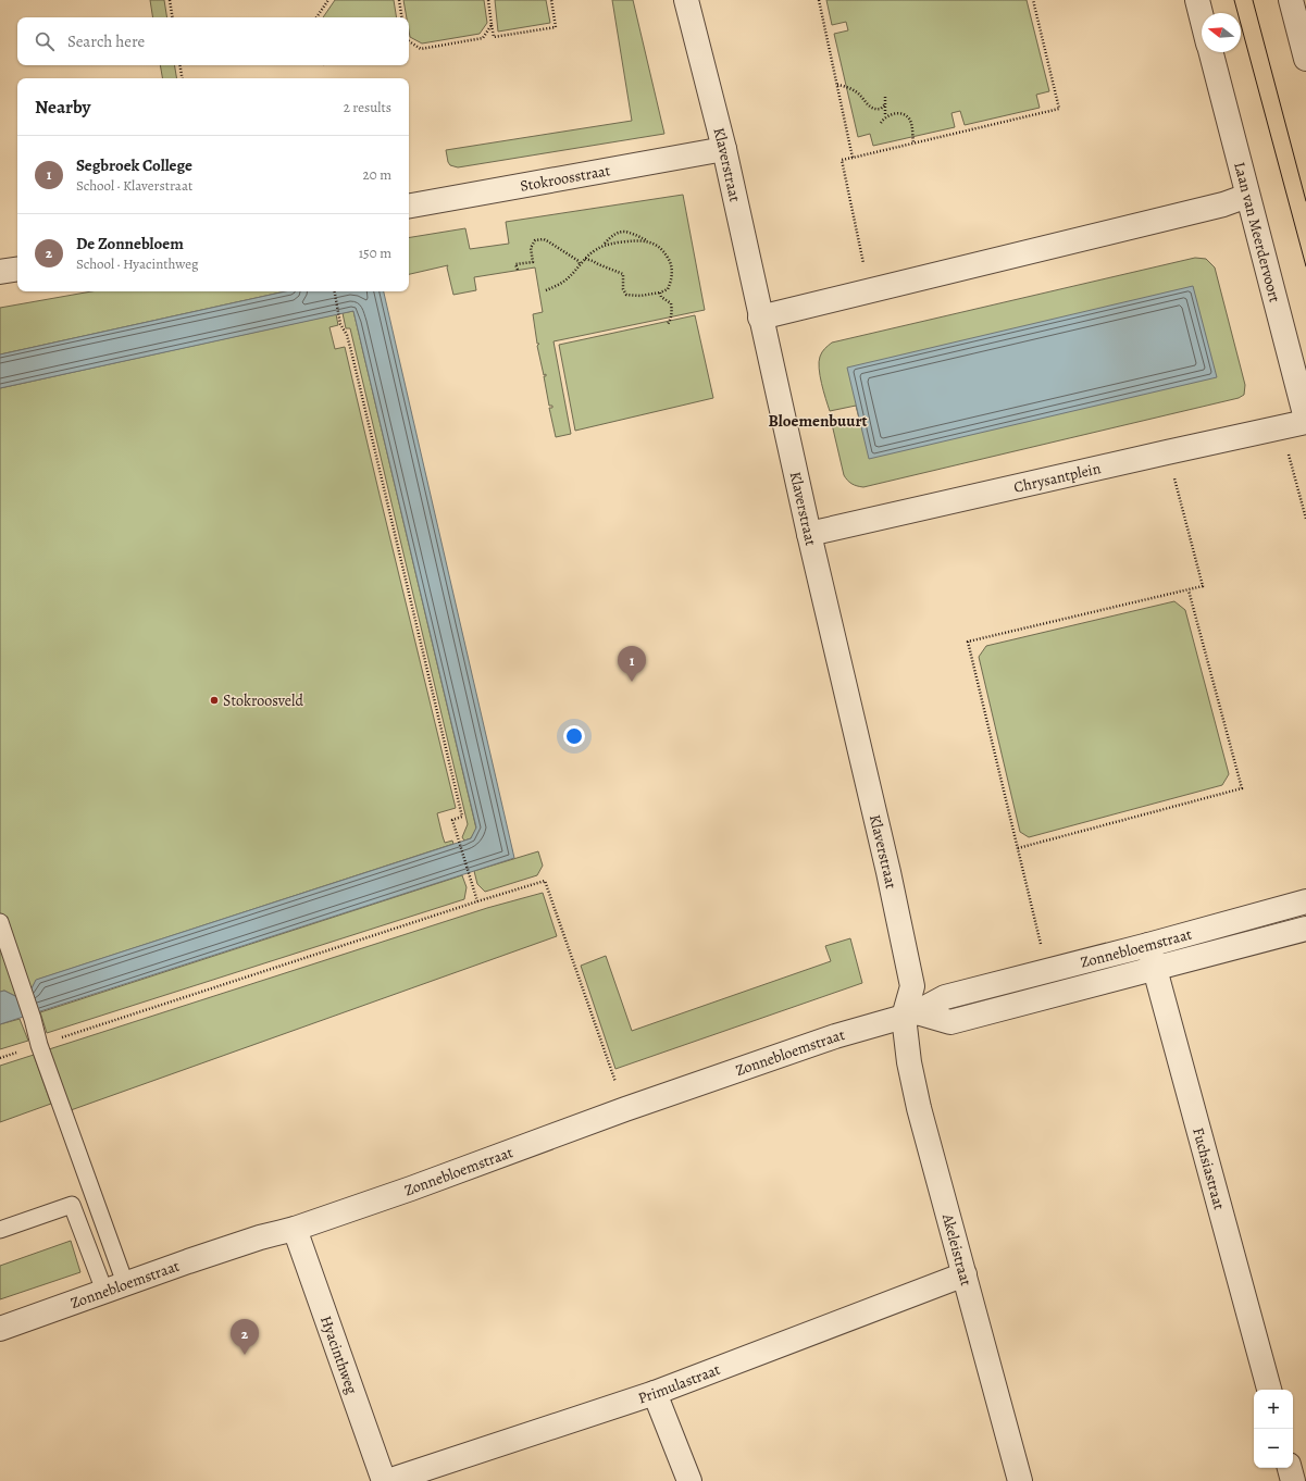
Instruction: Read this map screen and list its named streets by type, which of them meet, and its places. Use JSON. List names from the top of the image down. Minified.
{"streets":{"street":["Klaverstraat","Stokroosstraat","Laan van Meerdervoort","Chrysantplein","Zonnebloemstraat","Fuchsiastraat","Akeleistraat","Hyacinthweg","Primulastraat"]},"crossings":[["Klaverstraat","Stokroosstraat"],["Klaverstraat","Chrysantplein"],["Klaverstraat","Zonnebloemstraat"],["Klaverstraat","Akeleistraat"],["Zonnebloemstraat","Fuchsiastraat"],["Zonnebloemstraat","Akeleistraat"],["Zonnebloemstraat","Hyacinthweg"],["Akeleistraat","Primulastraat"]],"districts":["Bloemenbuurt"],"places":["Stokroosveld"],"north":"left","page":{"search":"Search here","heading":["Nearby","2 results"],"list":[{"mark":"1","name":"Segbroek College","note":"School · Klaverstraat","value":"20 m"},{"mark":"2","name":"De Zonnebloem","note":"School · Hyacinthweg","value":"150 m"}],"pins":["1","2"],"map_buttons":["+","−"]}}
